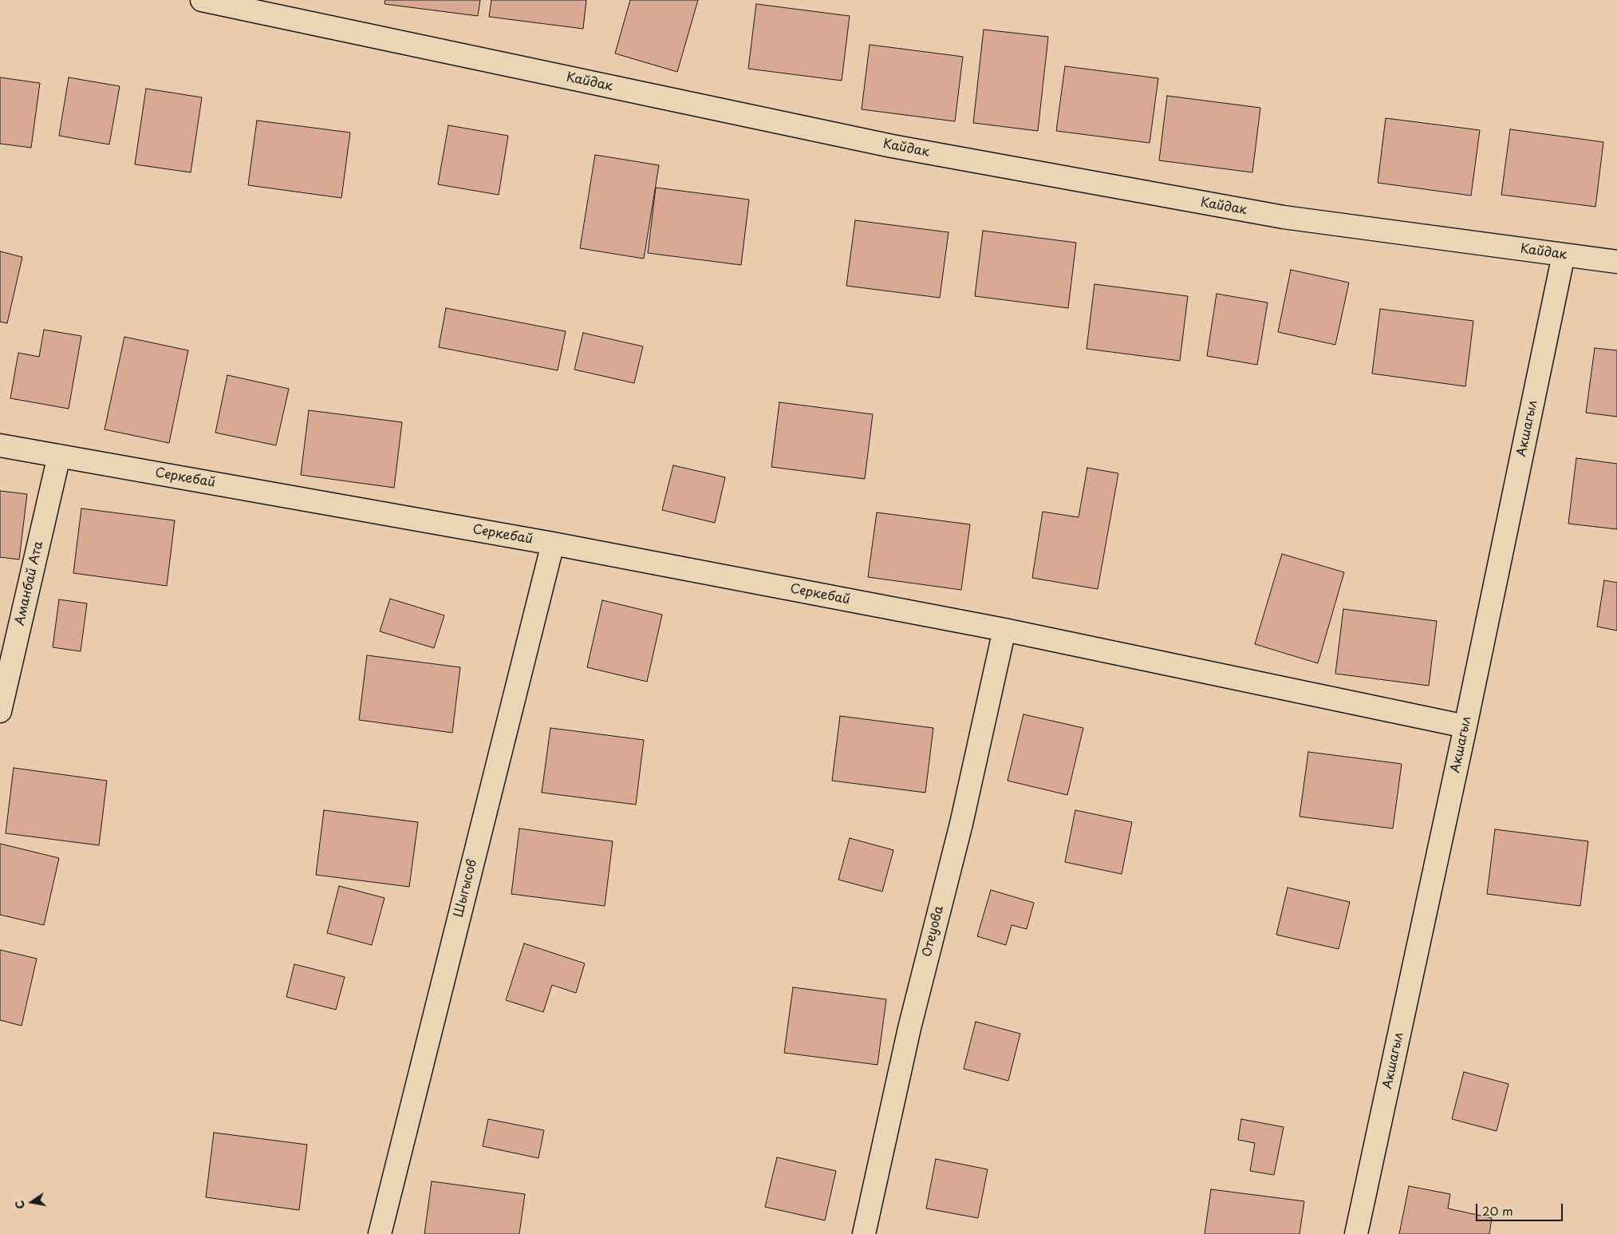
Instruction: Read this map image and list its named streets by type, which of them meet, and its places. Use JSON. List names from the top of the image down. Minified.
{"streets":{"street":["Кайдак","Акшагыл","Серкебай","Аманбай Ата","Шыгысов","Отеуова"]},"crossings":[["Кайдак","Акшагыл"],["Акшагыл","Серкебай"],["Серкебай","Аманбай Ата"],["Серкебай","Шыгысов"],["Серкебай","Отеуова"]],"scale_bar":"20 m","north":"left"}
